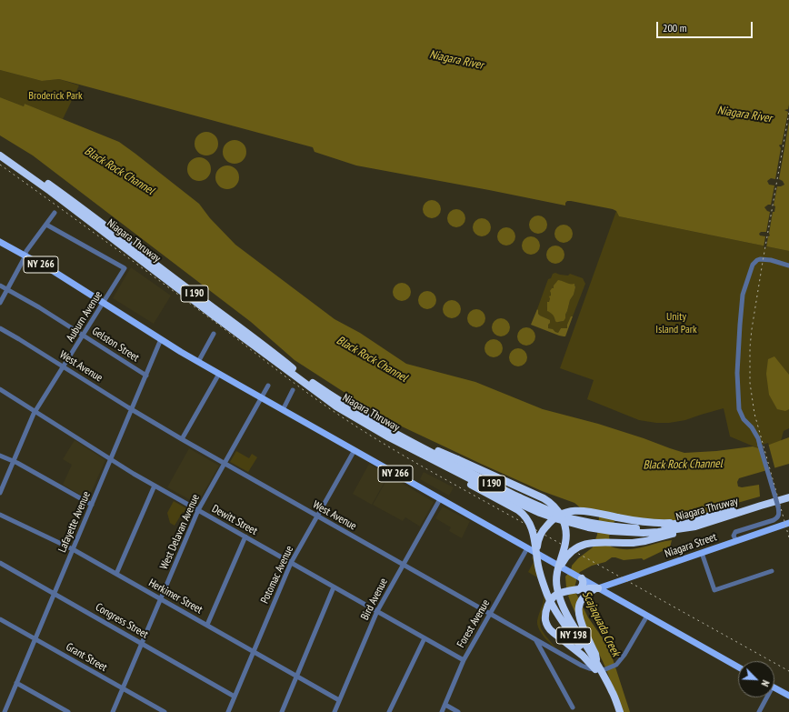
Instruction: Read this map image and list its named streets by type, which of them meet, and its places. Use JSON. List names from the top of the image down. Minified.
{"streets":{"highway":["Niagara Thruway","I 190","NY 198"],"main road":["NY 266","Niagara Street"],"street":["Auburn Avenue","Gelston Street","West Avenue","Dewitt Street","Lafayette Avenue","West Delavan Avenue","Potomac Avenue","Herkimer Street","Bird Avenue","Congress Street","Forest Avenue","Grant Street"]},"crossings":[["NY 266","Auburn Avenue"],["NY 266","Lafayette Avenue"],["NY 266","West Delavan Avenue"],["NY 266","Niagara Street"],["NY 266","Potomac Avenue"],["NY 266","Bird Avenue"],["NY 266","Forest Avenue"],["Auburn Avenue","Gelston Street"],["Auburn Avenue","West Avenue"],["Auburn Avenue","Dewitt Street"],["Gelston Street","Lafayette Avenue"],["West Avenue","Lafayette Avenue"],["West Avenue","West Delavan Avenue"],["West Avenue","Potomac Avenue"],["West Avenue","Bird Avenue"],["West Avenue","Forest Avenue"],["West Avenue","NY 198"],["Dewitt Street","Lafayette Avenue"],["Dewitt Street","West Delavan Avenue"],["Dewitt Street","Potomac Avenue"],["Dewitt Street","Bird Avenue"],["Dewitt Street","Forest Avenue"],["Lafayette Avenue","Herkimer Street"],["Lafayette Avenue","Congress Street"],["Lafayette Avenue","Grant Street"],["West Delavan Avenue","Herkimer Street"],["West Delavan Avenue","Congress Street"],["West Delavan Avenue","Grant Street"],["Potomac Avenue","Herkimer Street"],["Potomac Avenue","Congress Street"],["Herkimer Street","Bird Avenue"]],"water":["Niagara River","Black Rock Channel","Scajaquada Creek"],"parks":["Broderick Park","Unity Island Park"],"scale_bar":"200 m","north":"bottom right"}
